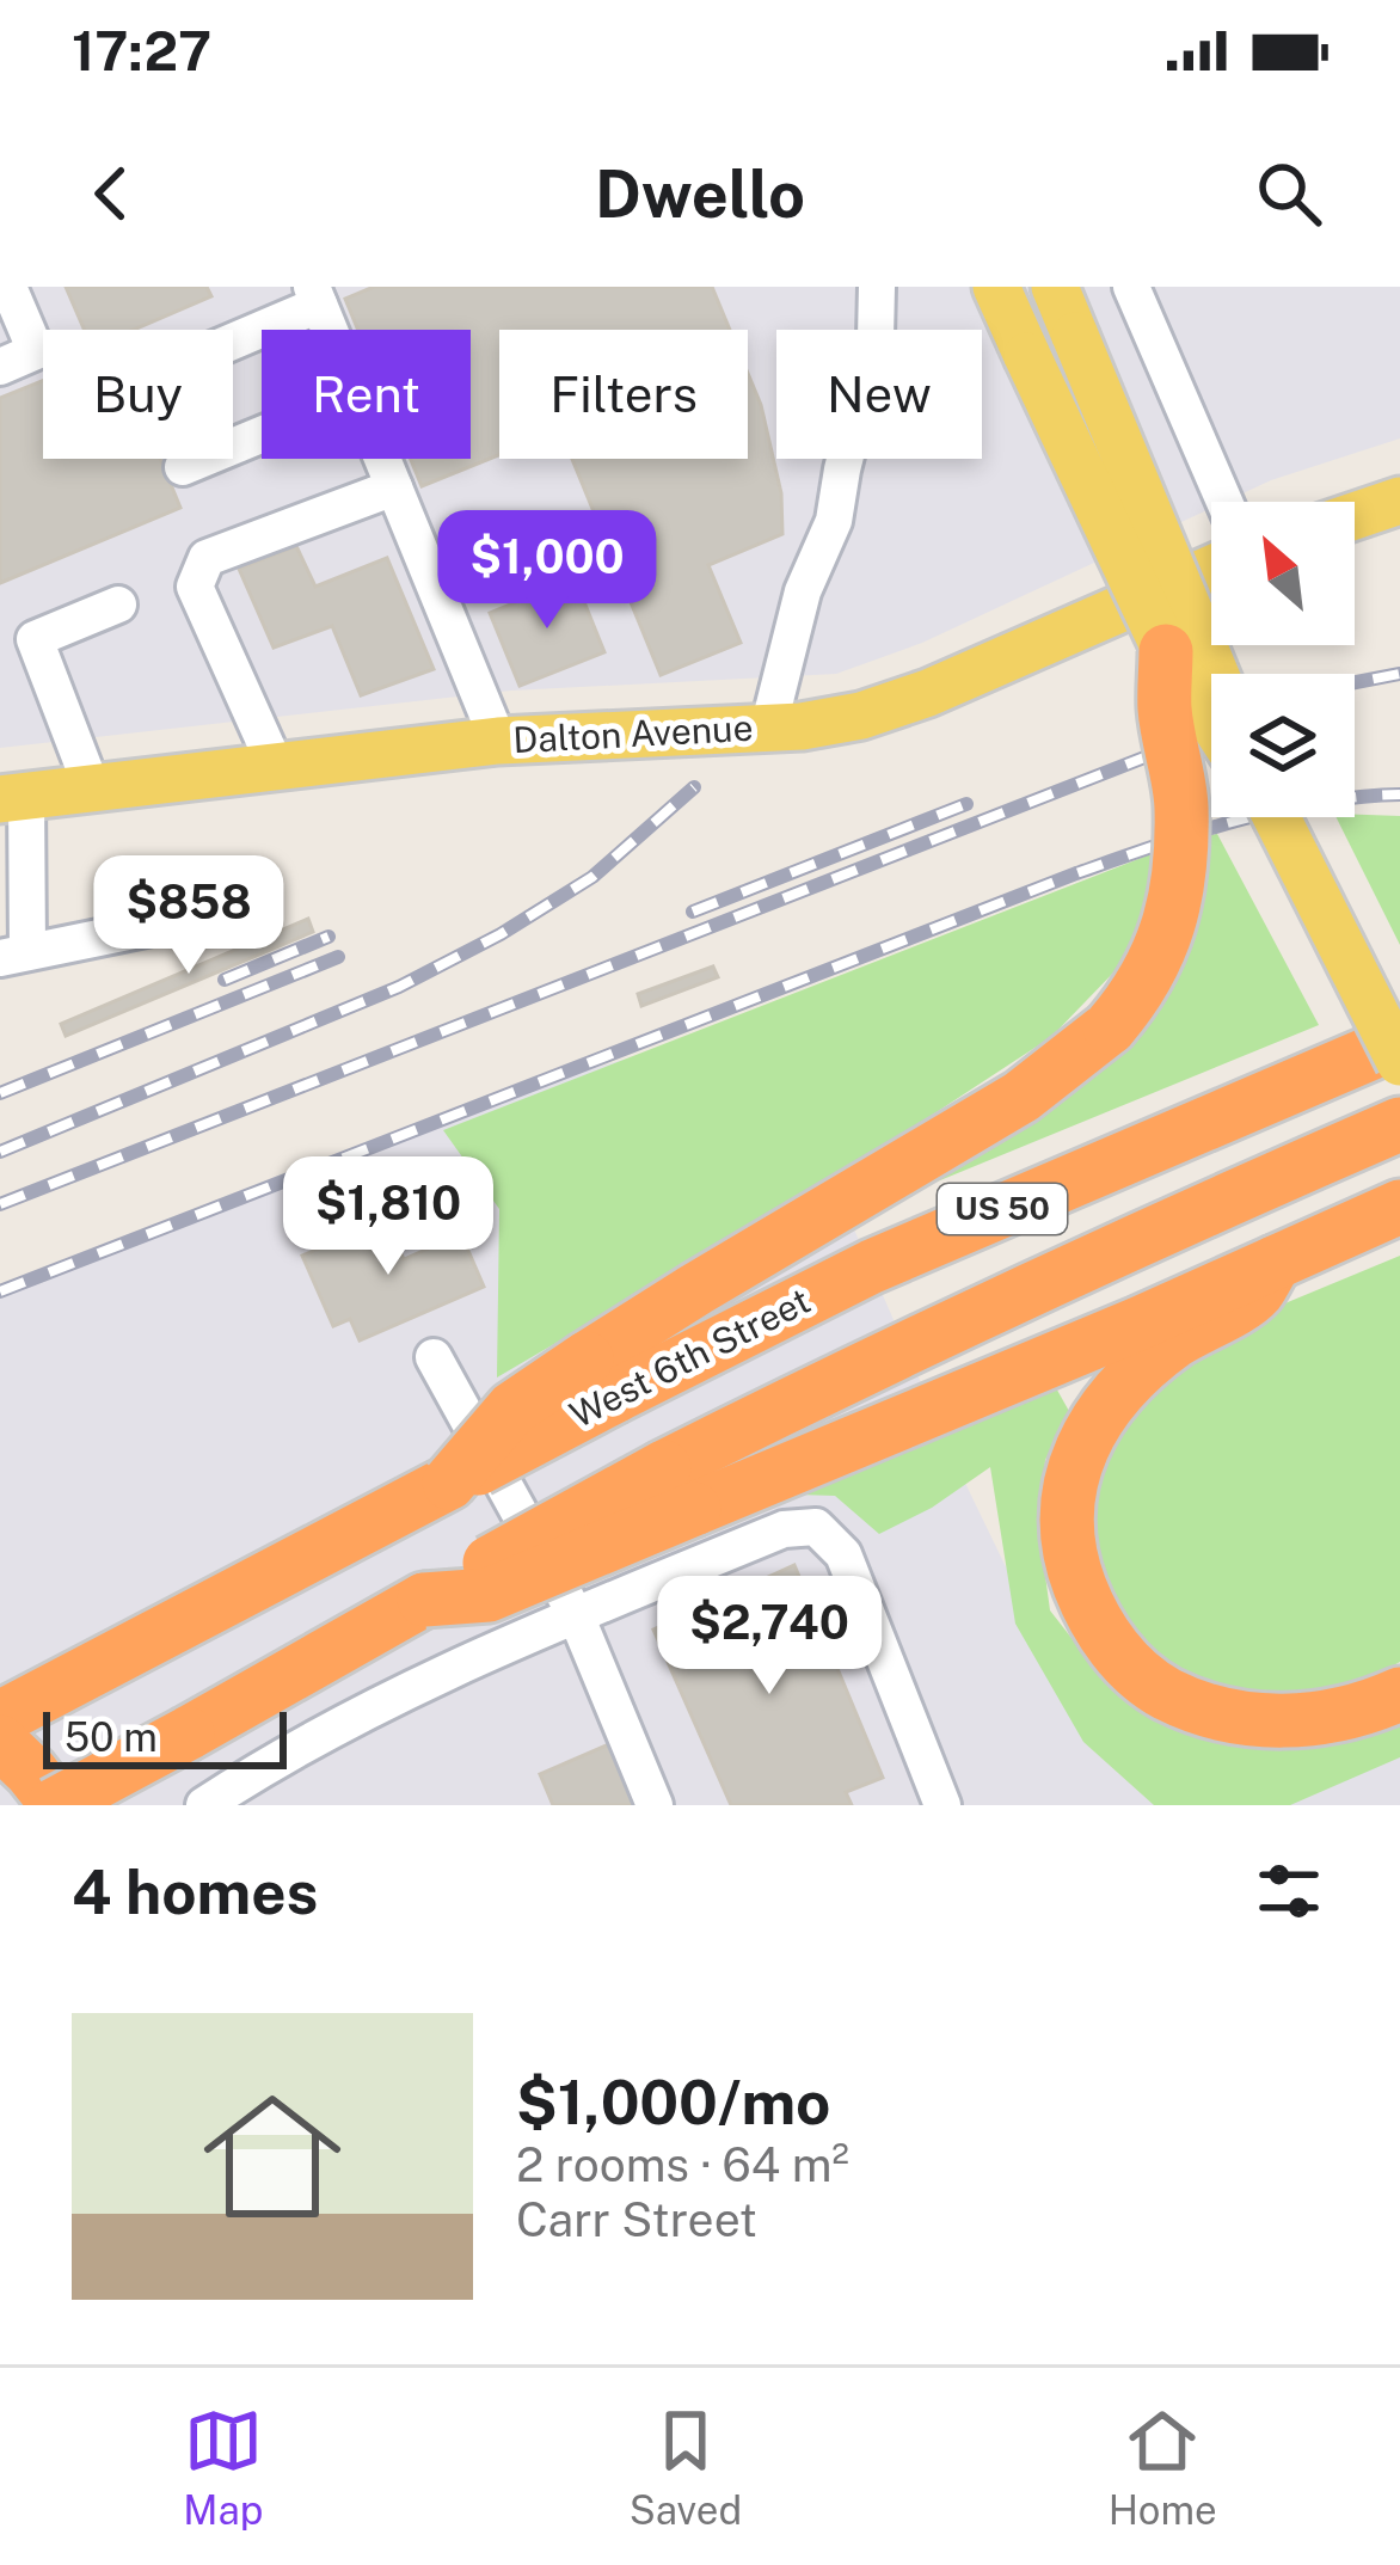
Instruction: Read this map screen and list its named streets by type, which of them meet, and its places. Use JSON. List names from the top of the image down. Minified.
{"streets":{"highway":["US 50","West 6th Street"],"main road":["Dalton Avenue"]},"scale_bar":"50 m","north":"top left","page":{"status":"17:27","header":"Dwello","chip":["Buy","Rent","Filters","New"],"price":["$1,000","$858","$1,810","$2,740"],"scale":"50 m","heading":"4 homes","list":[{"name":"$1,000/mo","note":"2 rooms · 64 m² · Carr Street"}],"tabs":["Map","Saved","Home"]}}
